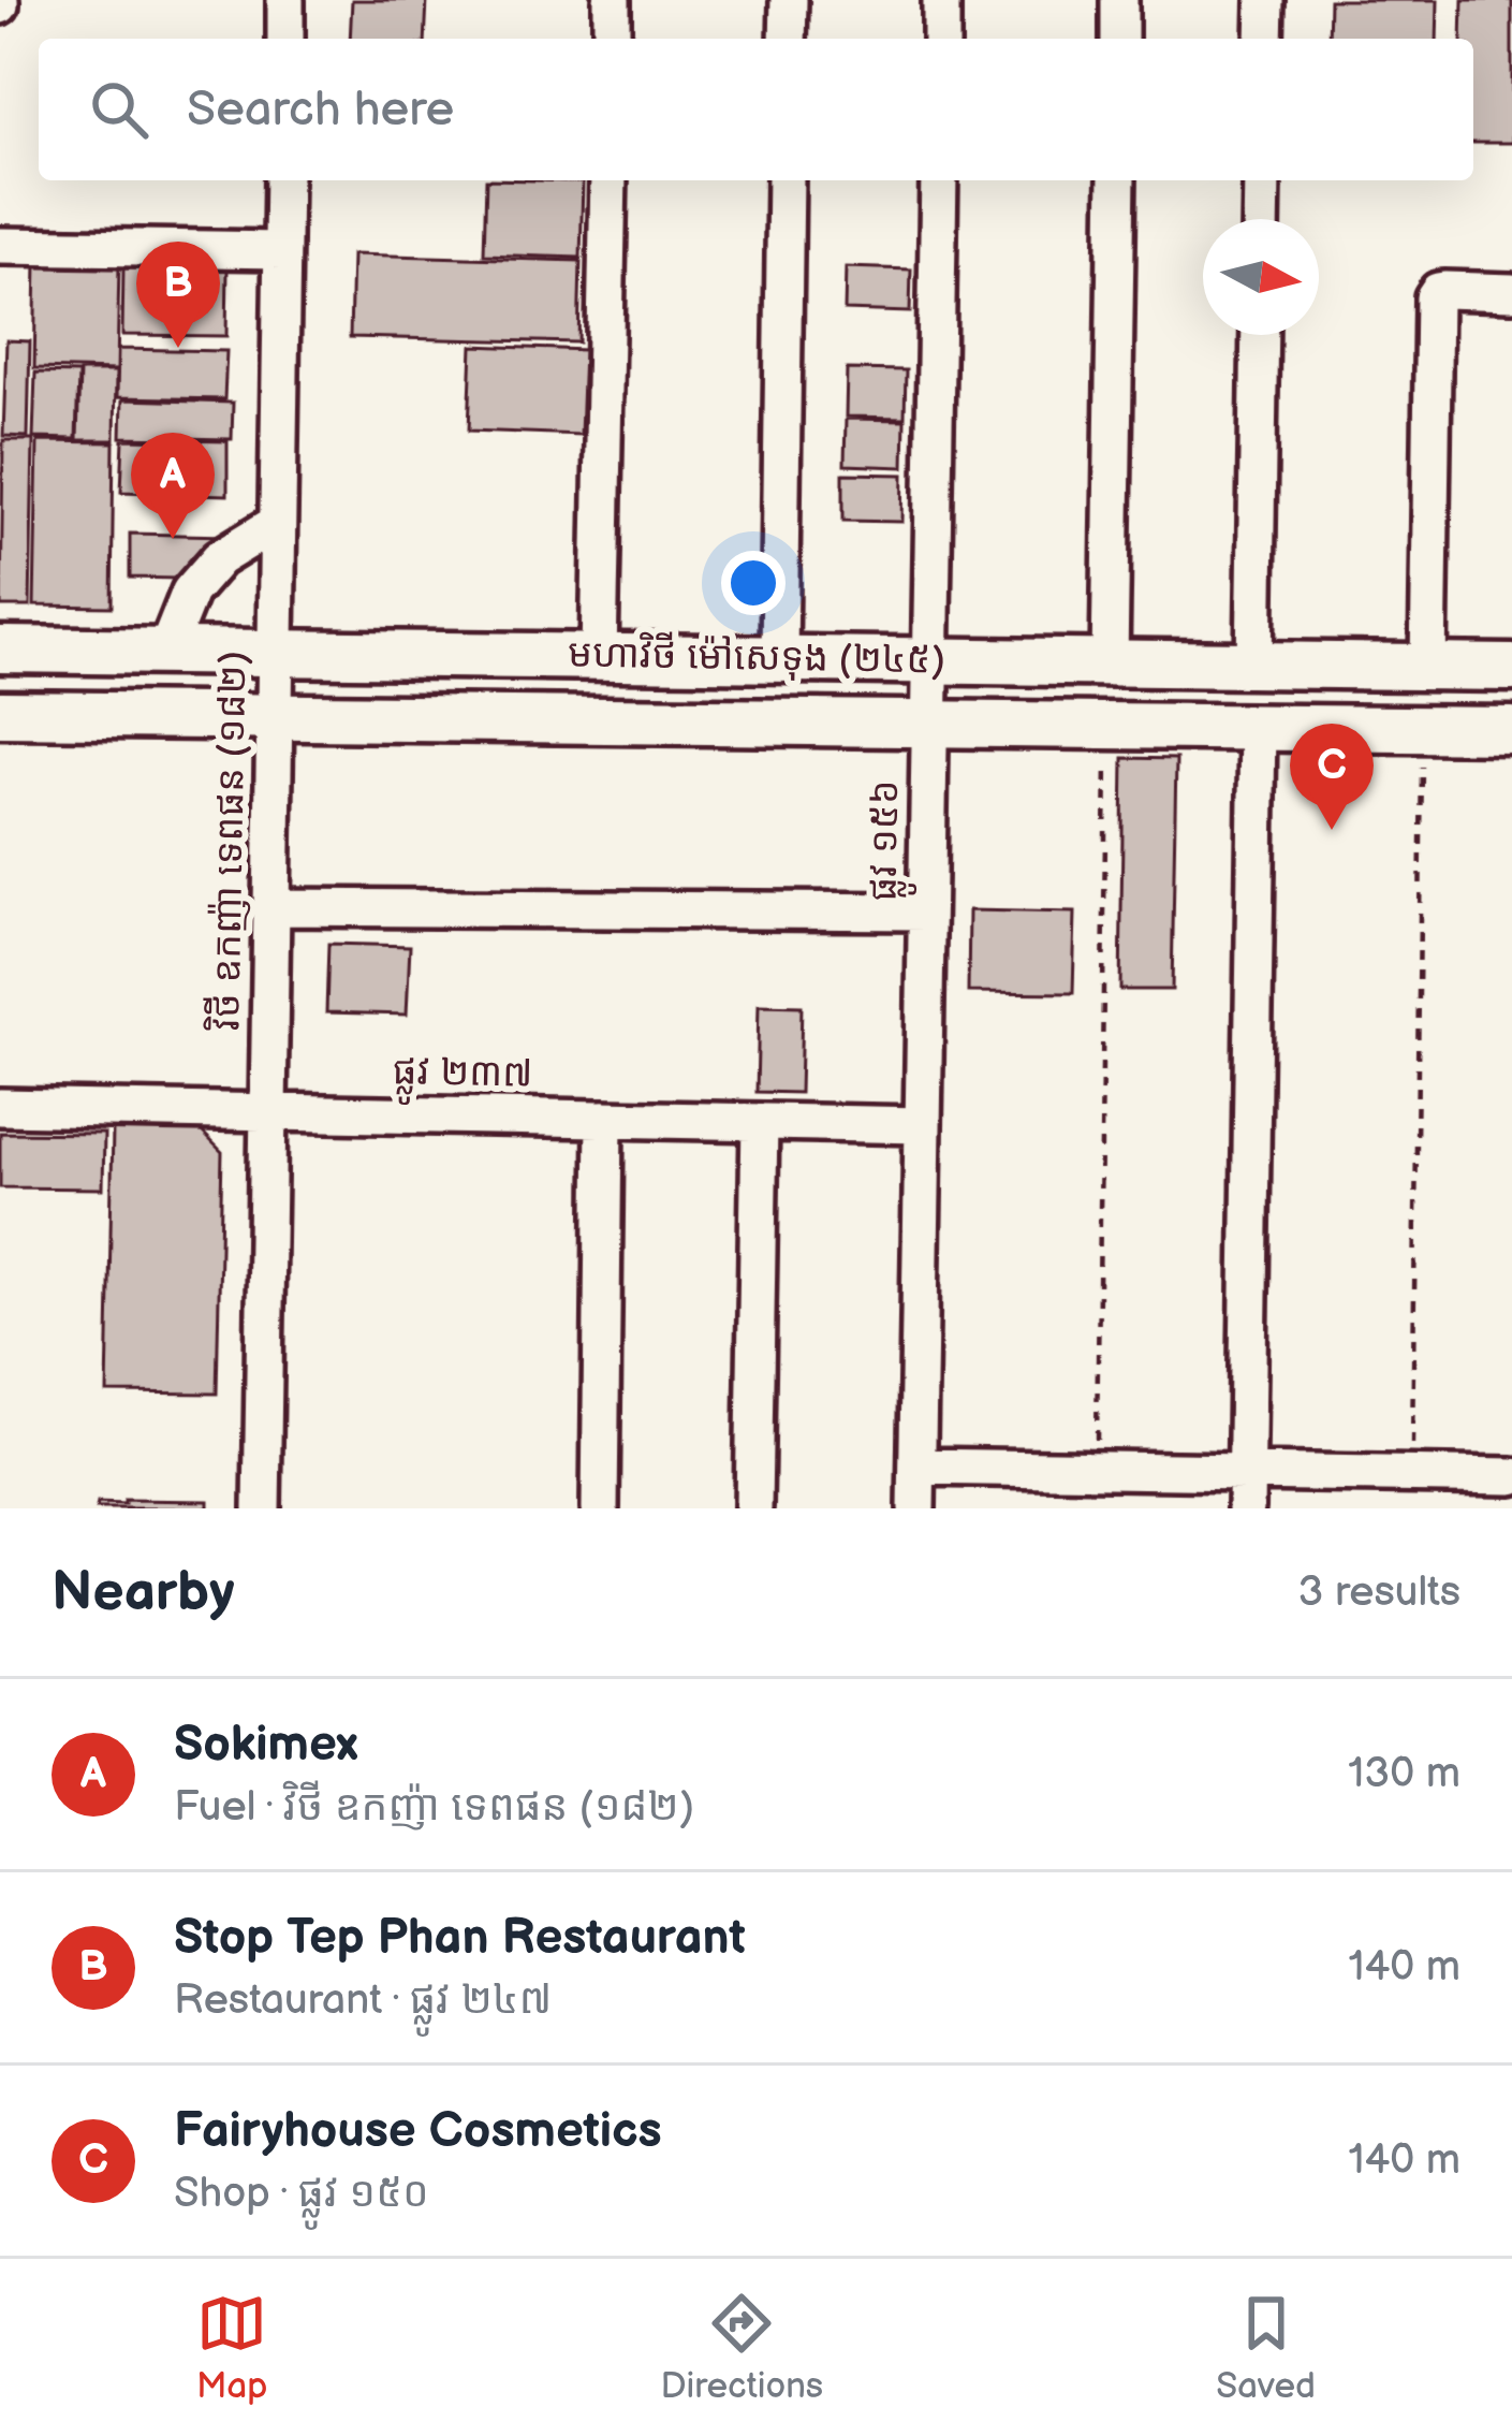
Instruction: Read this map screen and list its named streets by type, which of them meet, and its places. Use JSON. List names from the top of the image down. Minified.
{"streets":{"main road":["មហាវិថី ម៉ៅសេទុង (២៤៥)"],"street":["វិថី ឧកញ៉ា ទេពផន (១៨២)","ផ្លូវ ១៥៦","ផ្លូវ ២៣៧"]},"crossings":[["មហាវិថី ម៉ៅសេទុង (២៤៥)","វិថី ឧកញ៉ា ទេពផន (១៨២)"],["មហាវិថី ម៉ៅសេទុង (២៤៥)","ផ្លូវ ១៥៦"],["វិថី ឧកញ៉ា ទេពផន (១៨២)","ផ្លូវ ២៣៧"],["ផ្លូវ ១៥៦","ផ្លូវ ២៣៧"]],"north":"right","page":{"search":"Search here","pins":["B","A","C"],"heading":["Nearby","3 results"],"list":[{"mark":"A","name":"Sokimex","note":"Fuel · វិថី ឧកញ៉ា ទេពផន (១៨២)","value":"130 m"},{"mark":"B","name":"Stop Tep Phan Restaurant","note":"Restaurant · ផ្លូវ ២៤៧","value":"140 m"},{"mark":"C","name":"Fairyhouse Cosmetics","note":"Shop · ផ្លូវ ១៥០","value":"140 m"}],"nav":["Map","Directions","Saved"]}}
